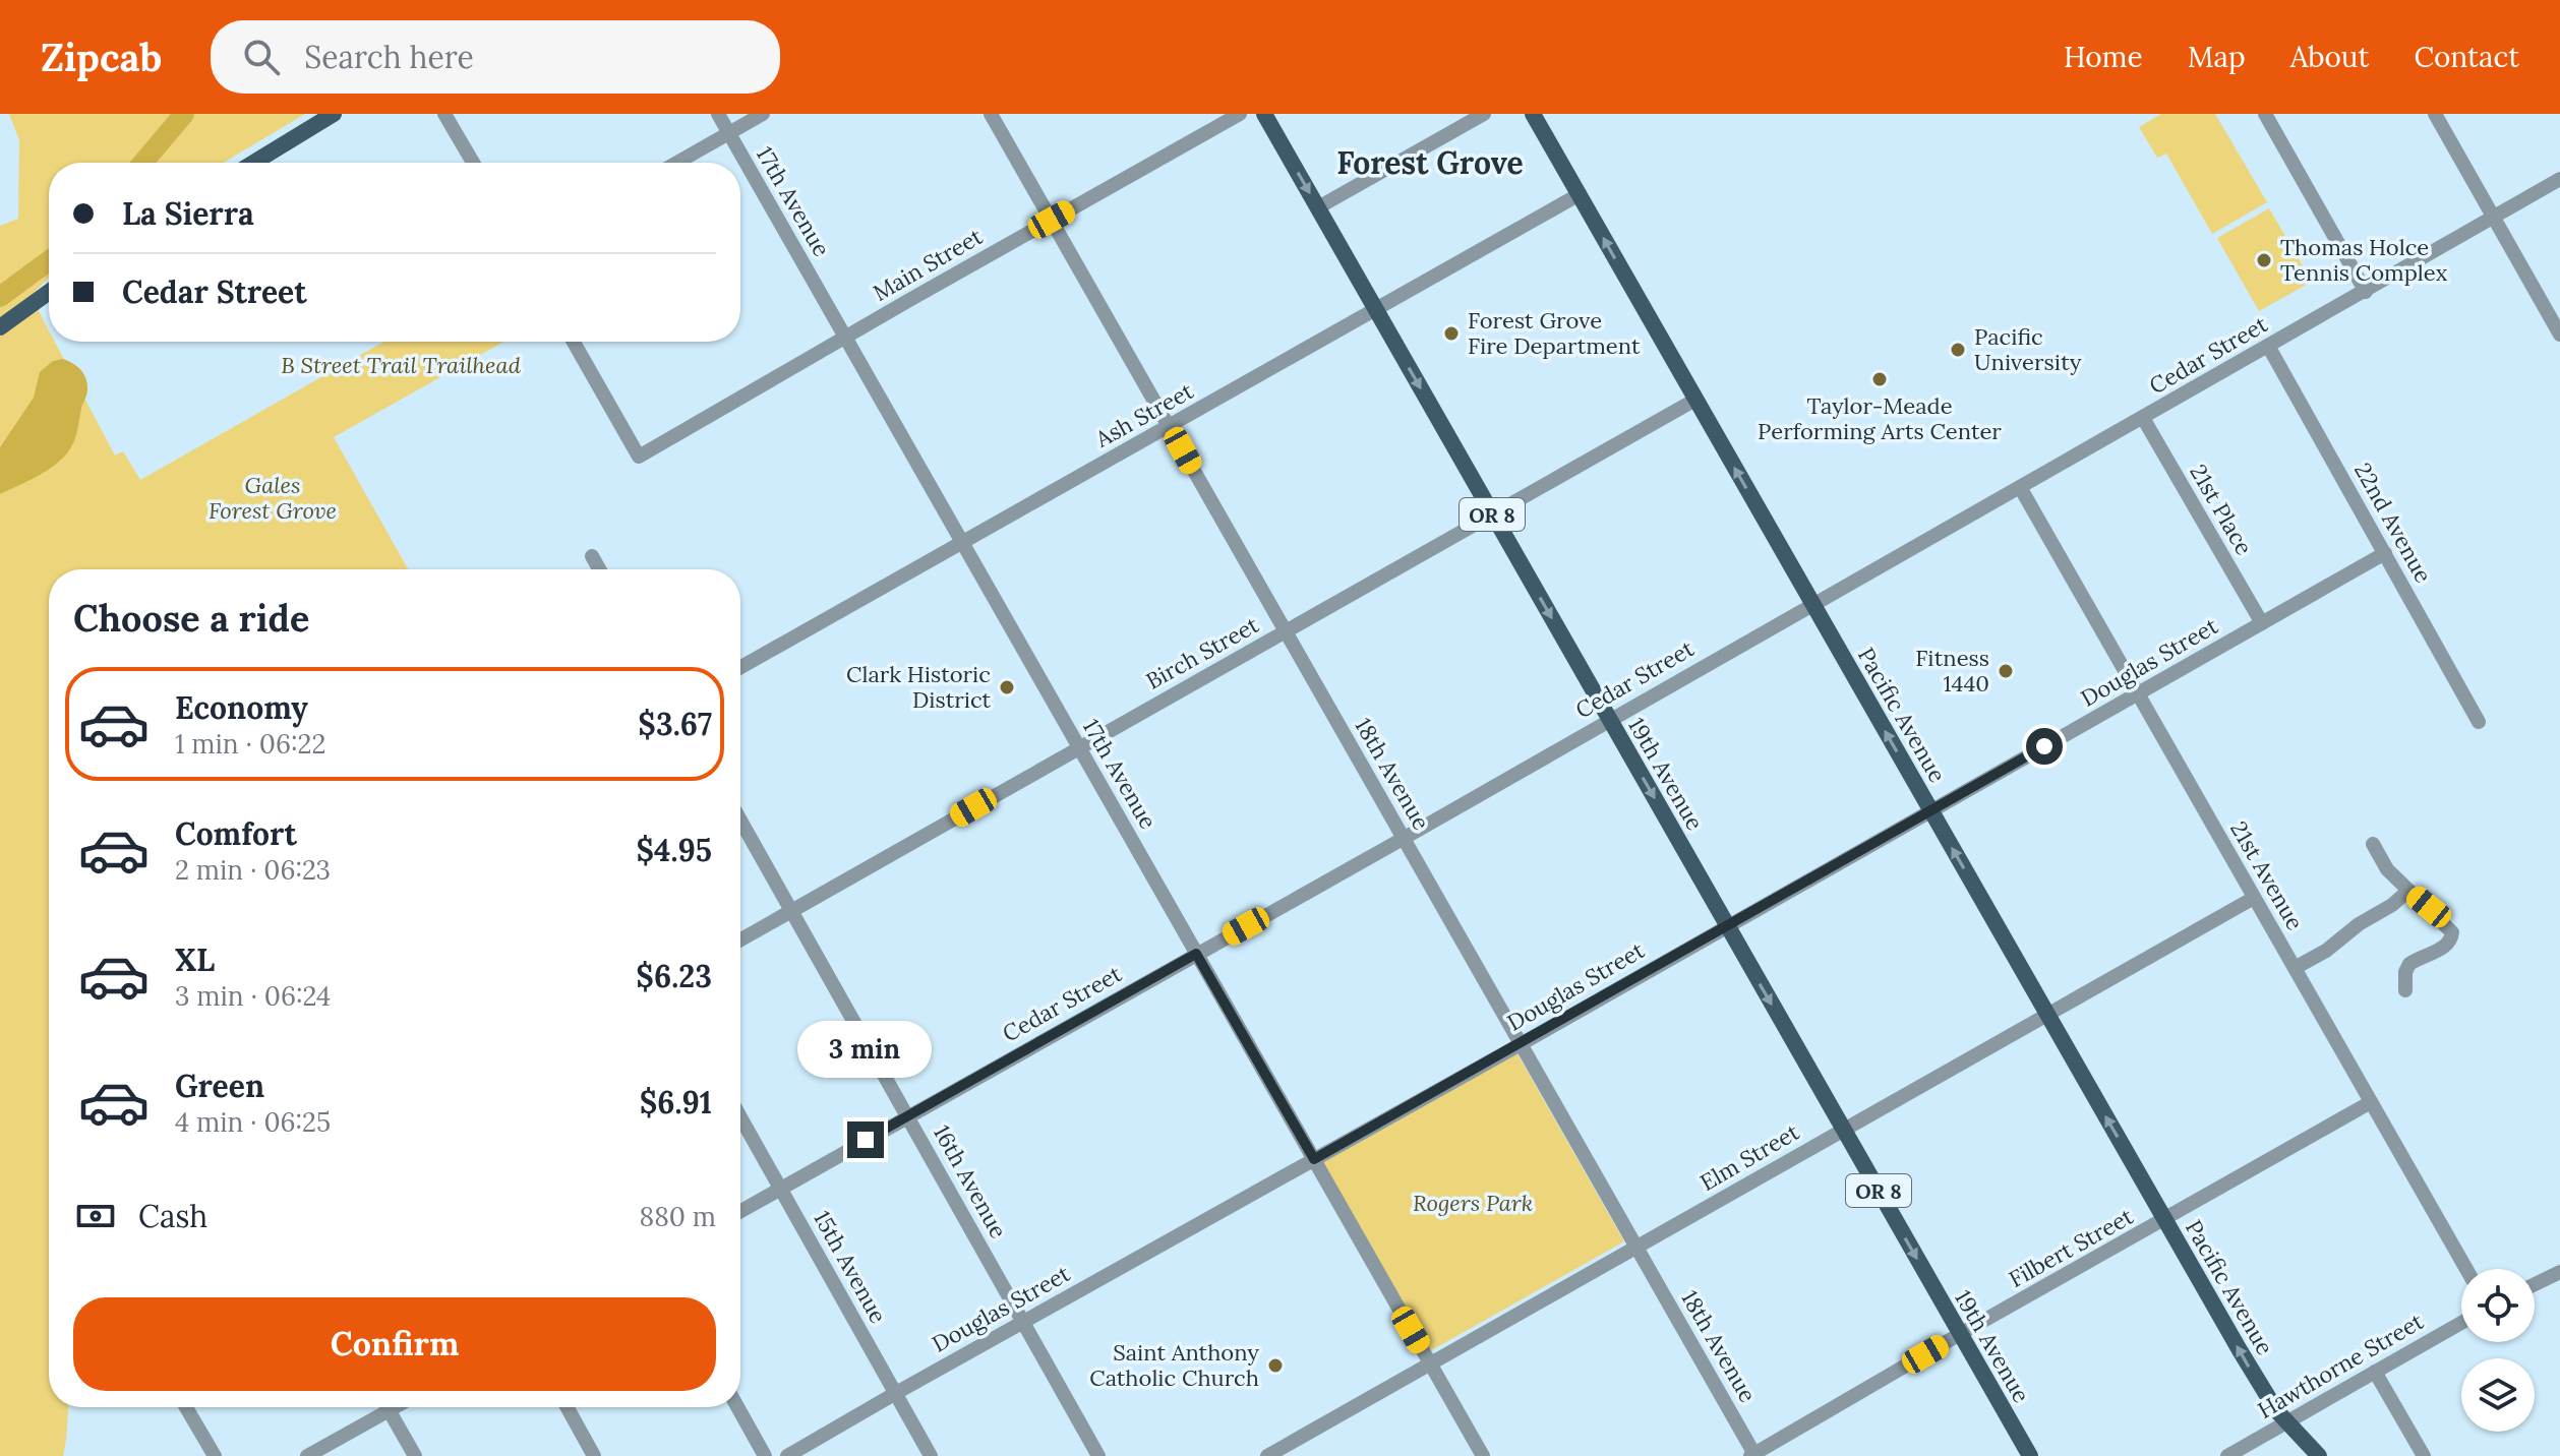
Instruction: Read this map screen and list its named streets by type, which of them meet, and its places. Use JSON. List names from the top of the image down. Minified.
{"streets":{"main road":["OR 8","Pacific Avenue","19th Avenue"],"street":["17th Avenue","Main Street","Cedar Street","Ash Street","21st Place","22nd Avenue","Birch Street","Douglas Street","18th Avenue","21st Avenue","Elm Street","16th Avenue","Filbert Street","15th Avenue","Hawthorne Street"]},"crossings":[["17th Avenue","Main Street"],["17th Avenue","Cedar Street"],["17th Avenue","Ash Street"],["17th Avenue","Birch Street"],["17th Avenue","Douglas Street"],["17th Avenue","Elm Street"],["Main Street","18th Avenue"],["Cedar Street","21st Place"],["Cedar Street","22nd Avenue"],["Cedar Street","Pacific Avenue"],["Cedar Street","18th Avenue"],["Cedar Street","19th Avenue"],["Cedar Street","21st Avenue"],["Cedar Street","16th Avenue"],["Cedar Street","15th Avenue"],["Ash Street","Pacific Avenue"],["Ash Street","18th Avenue"],["Ash Street","19th Avenue"],["21st Place","Douglas Street"],["22nd Avenue","Douglas Street"],["Birch Street","Pacific Avenue"],["Birch Street","18th Avenue"],["Birch Street","19th Avenue"],["Birch Street","16th Avenue"],["Douglas Street","Pacific Avenue"],["Douglas Street","18th Avenue"],["Douglas Street","19th Avenue"],["Douglas Street","21st Avenue"],["Douglas Street","16th Avenue"],["Douglas Street","15th Avenue"],["Pacific Avenue","Elm Street"],["Pacific Avenue","Filbert Street"],["Pacific Avenue","Hawthorne Street"],["18th Avenue","Elm Street"],["18th Avenue","Filbert Street"],["19th Avenue","Elm Street"],["19th Avenue","Filbert Street"],["21st Avenue","Elm Street"],["21st Avenue","Filbert Street"]],"one_way":["Pacific Avenue","19th Avenue"],"districts":["Forest Grove"],"parks":["B Street Trail Trailhead","Gales Forest Grove","Rogers Park"],"places":["Thomas Holce Tennis Complex","Forest Grove Fire Department","Pacific University","Taylor-Meade Performing Arts Center","Fitness 1440","Clark Historic District","Saint Anthony Catholic Church"],"page":{"header":"Zipcab","search":"Search here","nav":["Home","Map","About","Contact"],"banner":["La Sierra","Cedar Street"],"heading":"Choose a ride","list":[{"name":"Economy","note":"1 min · 06:22","value":"$3.67"},{"name":"Comfort","note":"2 min · 06:23","value":"$4.95"},{"name":"XL","note":"3 min · 06:24","value":"$6.23"},{"name":"Green","note":"4 min · 06:25","value":"$6.91"}],"bubble":"3 min","pay":["Cash","880 m"],"buttons":"Confirm"}}
